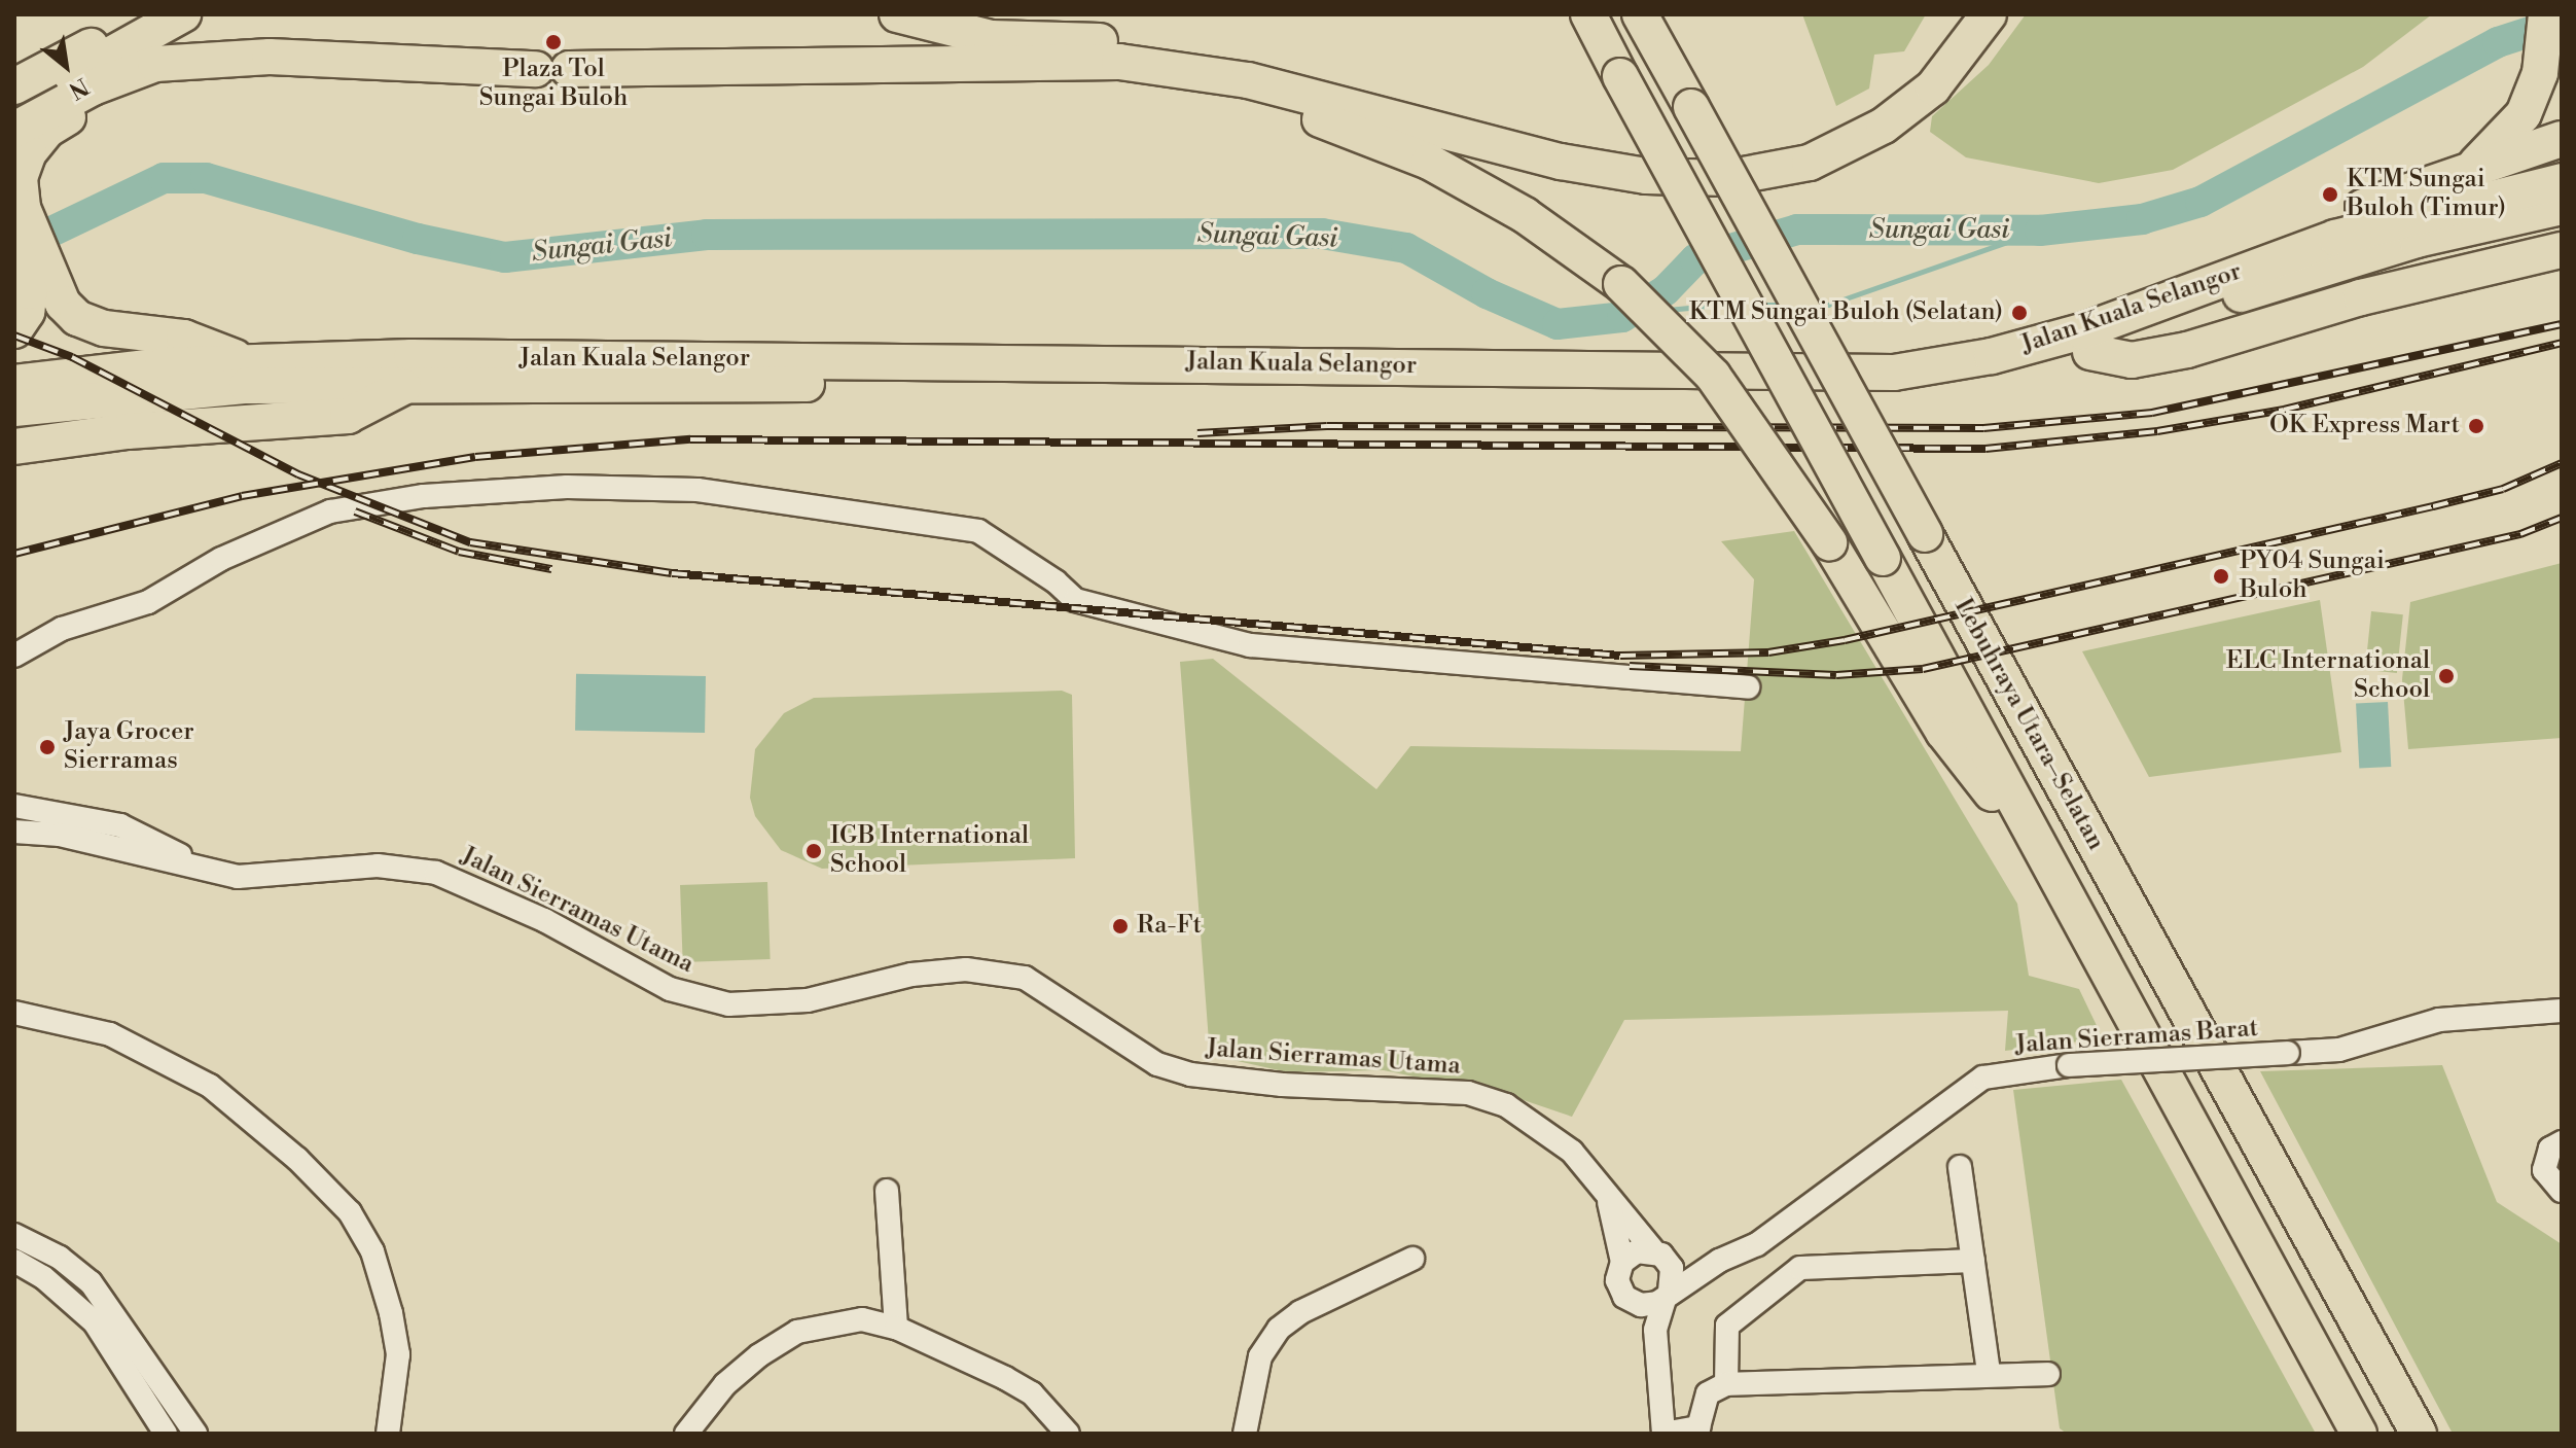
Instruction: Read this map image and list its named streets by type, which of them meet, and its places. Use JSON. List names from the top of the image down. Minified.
{"streets":{"highway":["Jalan Kuala Selangor","Lebuhraya Utara–Selatan"],"street":["Jalan Sierramas Utama","Jalan Sierramas Barat"]},"crossings":[["Jalan Sierramas Utama","Jalan Sierramas Barat"]],"water":["Sungai Gasi"],"places":["Plaza Tol Sungai Buloh","KTM Sungai Buloh (Timur)","KTM Sungai Buloh (Selatan)","OK Express Mart","PY04 Sungai Buloh","ELC International School","Jaya Grocer Sierramas","IGB International School","Ra-Ft"],"north":"bottom right"}
